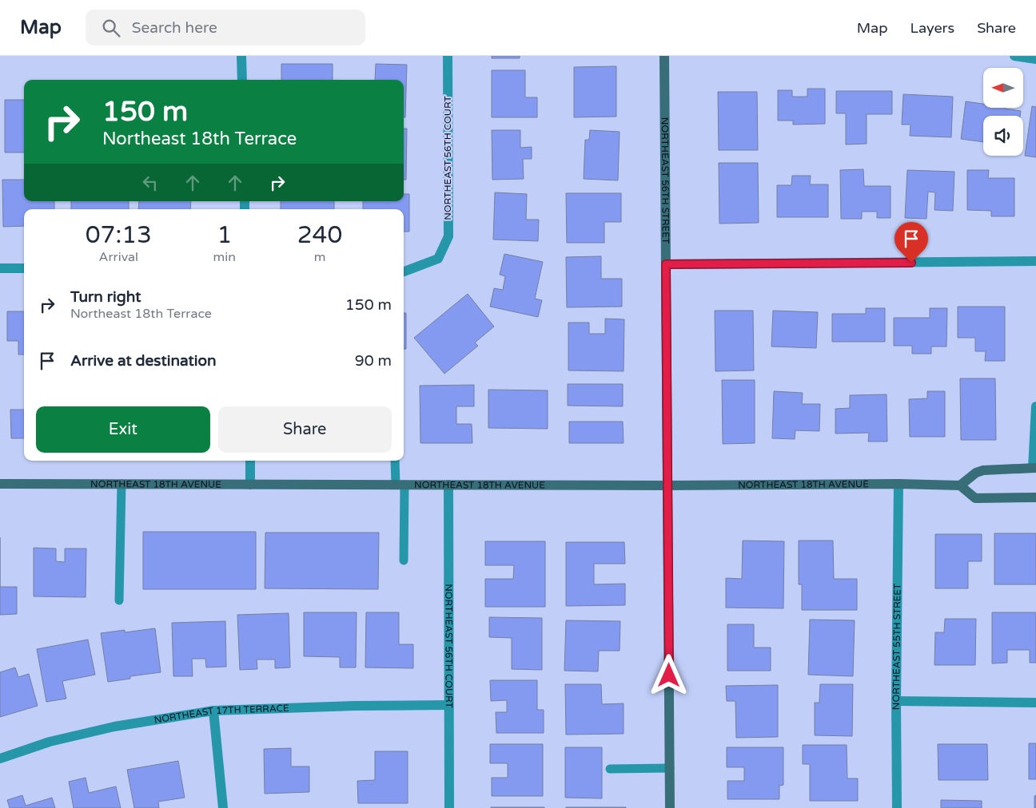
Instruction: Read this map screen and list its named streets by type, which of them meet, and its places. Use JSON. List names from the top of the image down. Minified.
{"streets":{"street":["NORTHEAST 56TH COURT","NORTHEAST 56TH STREET","NORTHEAST 18TH AVENUE","NORTHEAST 55TH STREET","NORTHEAST 17TH TERRACE"]},"crossings":[["NORTHEAST 56TH COURT","NORTHEAST 18TH AVENUE"],["NORTHEAST 56TH COURT","NORTHEAST 17TH TERRACE"],["NORTHEAST 56TH STREET","NORTHEAST 18TH AVENUE"],["NORTHEAST 18TH AVENUE","NORTHEAST 55TH STREET"]],"north":"left","page":{"header":"Map","search":"Search here","nav":["Map","Layers","Share"],"turn":["150 m","Northeast 18th Terrace"],"eta":["07:13","Arrival","1","min","240","m"],"list":[{"name":"Turn right","note":"Northeast 18th Terrace","value":"150 m"},{"name":"Arrive at destination","value":"90 m"}],"buttons":["Exit","Share"]}}
